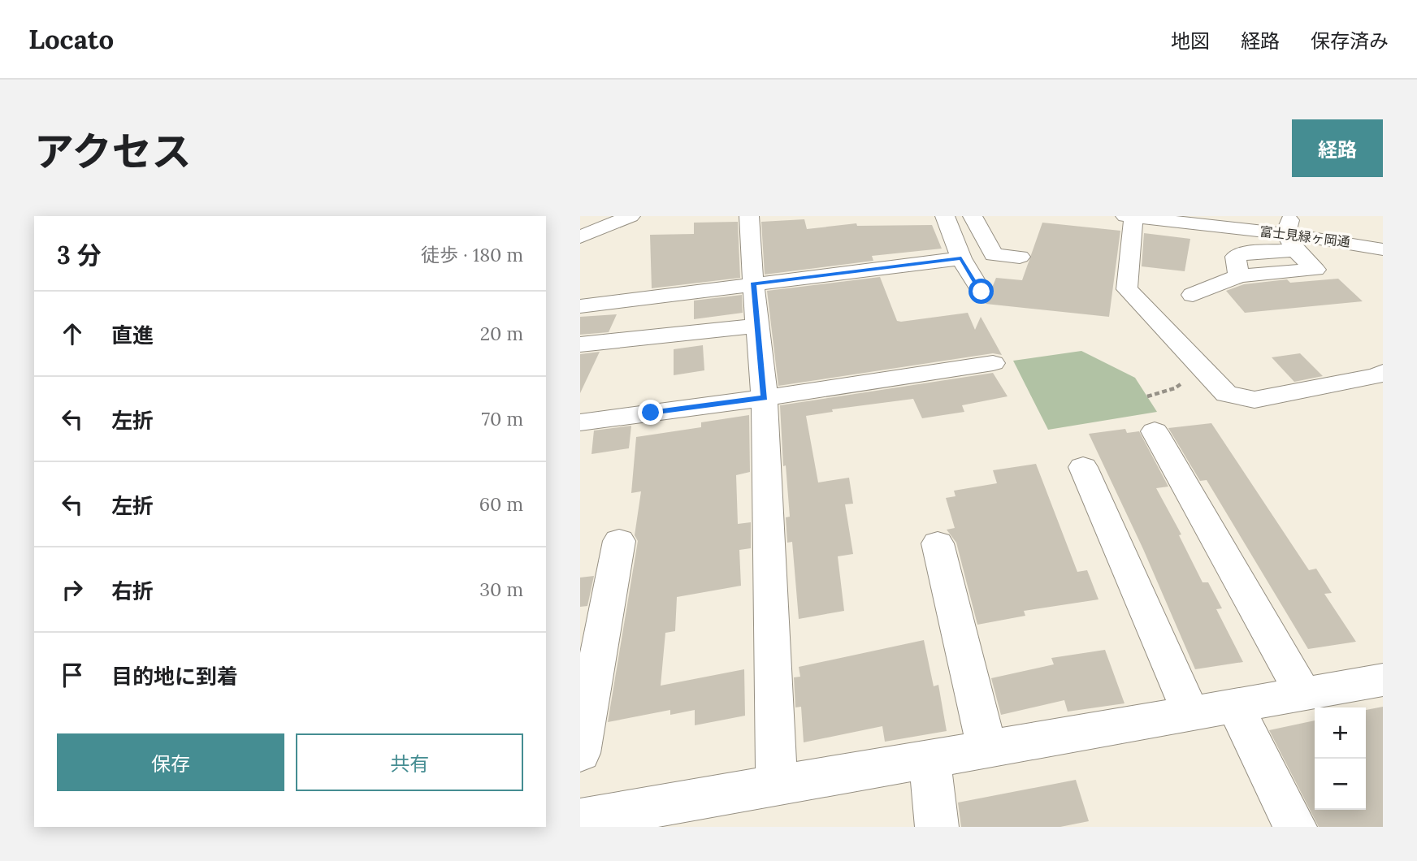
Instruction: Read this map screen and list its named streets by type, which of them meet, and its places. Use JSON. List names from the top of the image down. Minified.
{"streets":{"street":["富士見緑ヶ岡通"]},"page":{"header":"Locato","nav":["地図","経路","保存済み"],"title":"アクセス","buttons":["経路",["保存","共有"]],"heading":["3 分","徒歩 · 180 m"],"list":[["直進","20 m"],["左折","70 m"],["左折","60 m"],["右折","30 m"],"目的地に到着"],"map_buttons":["+","−"]}}
